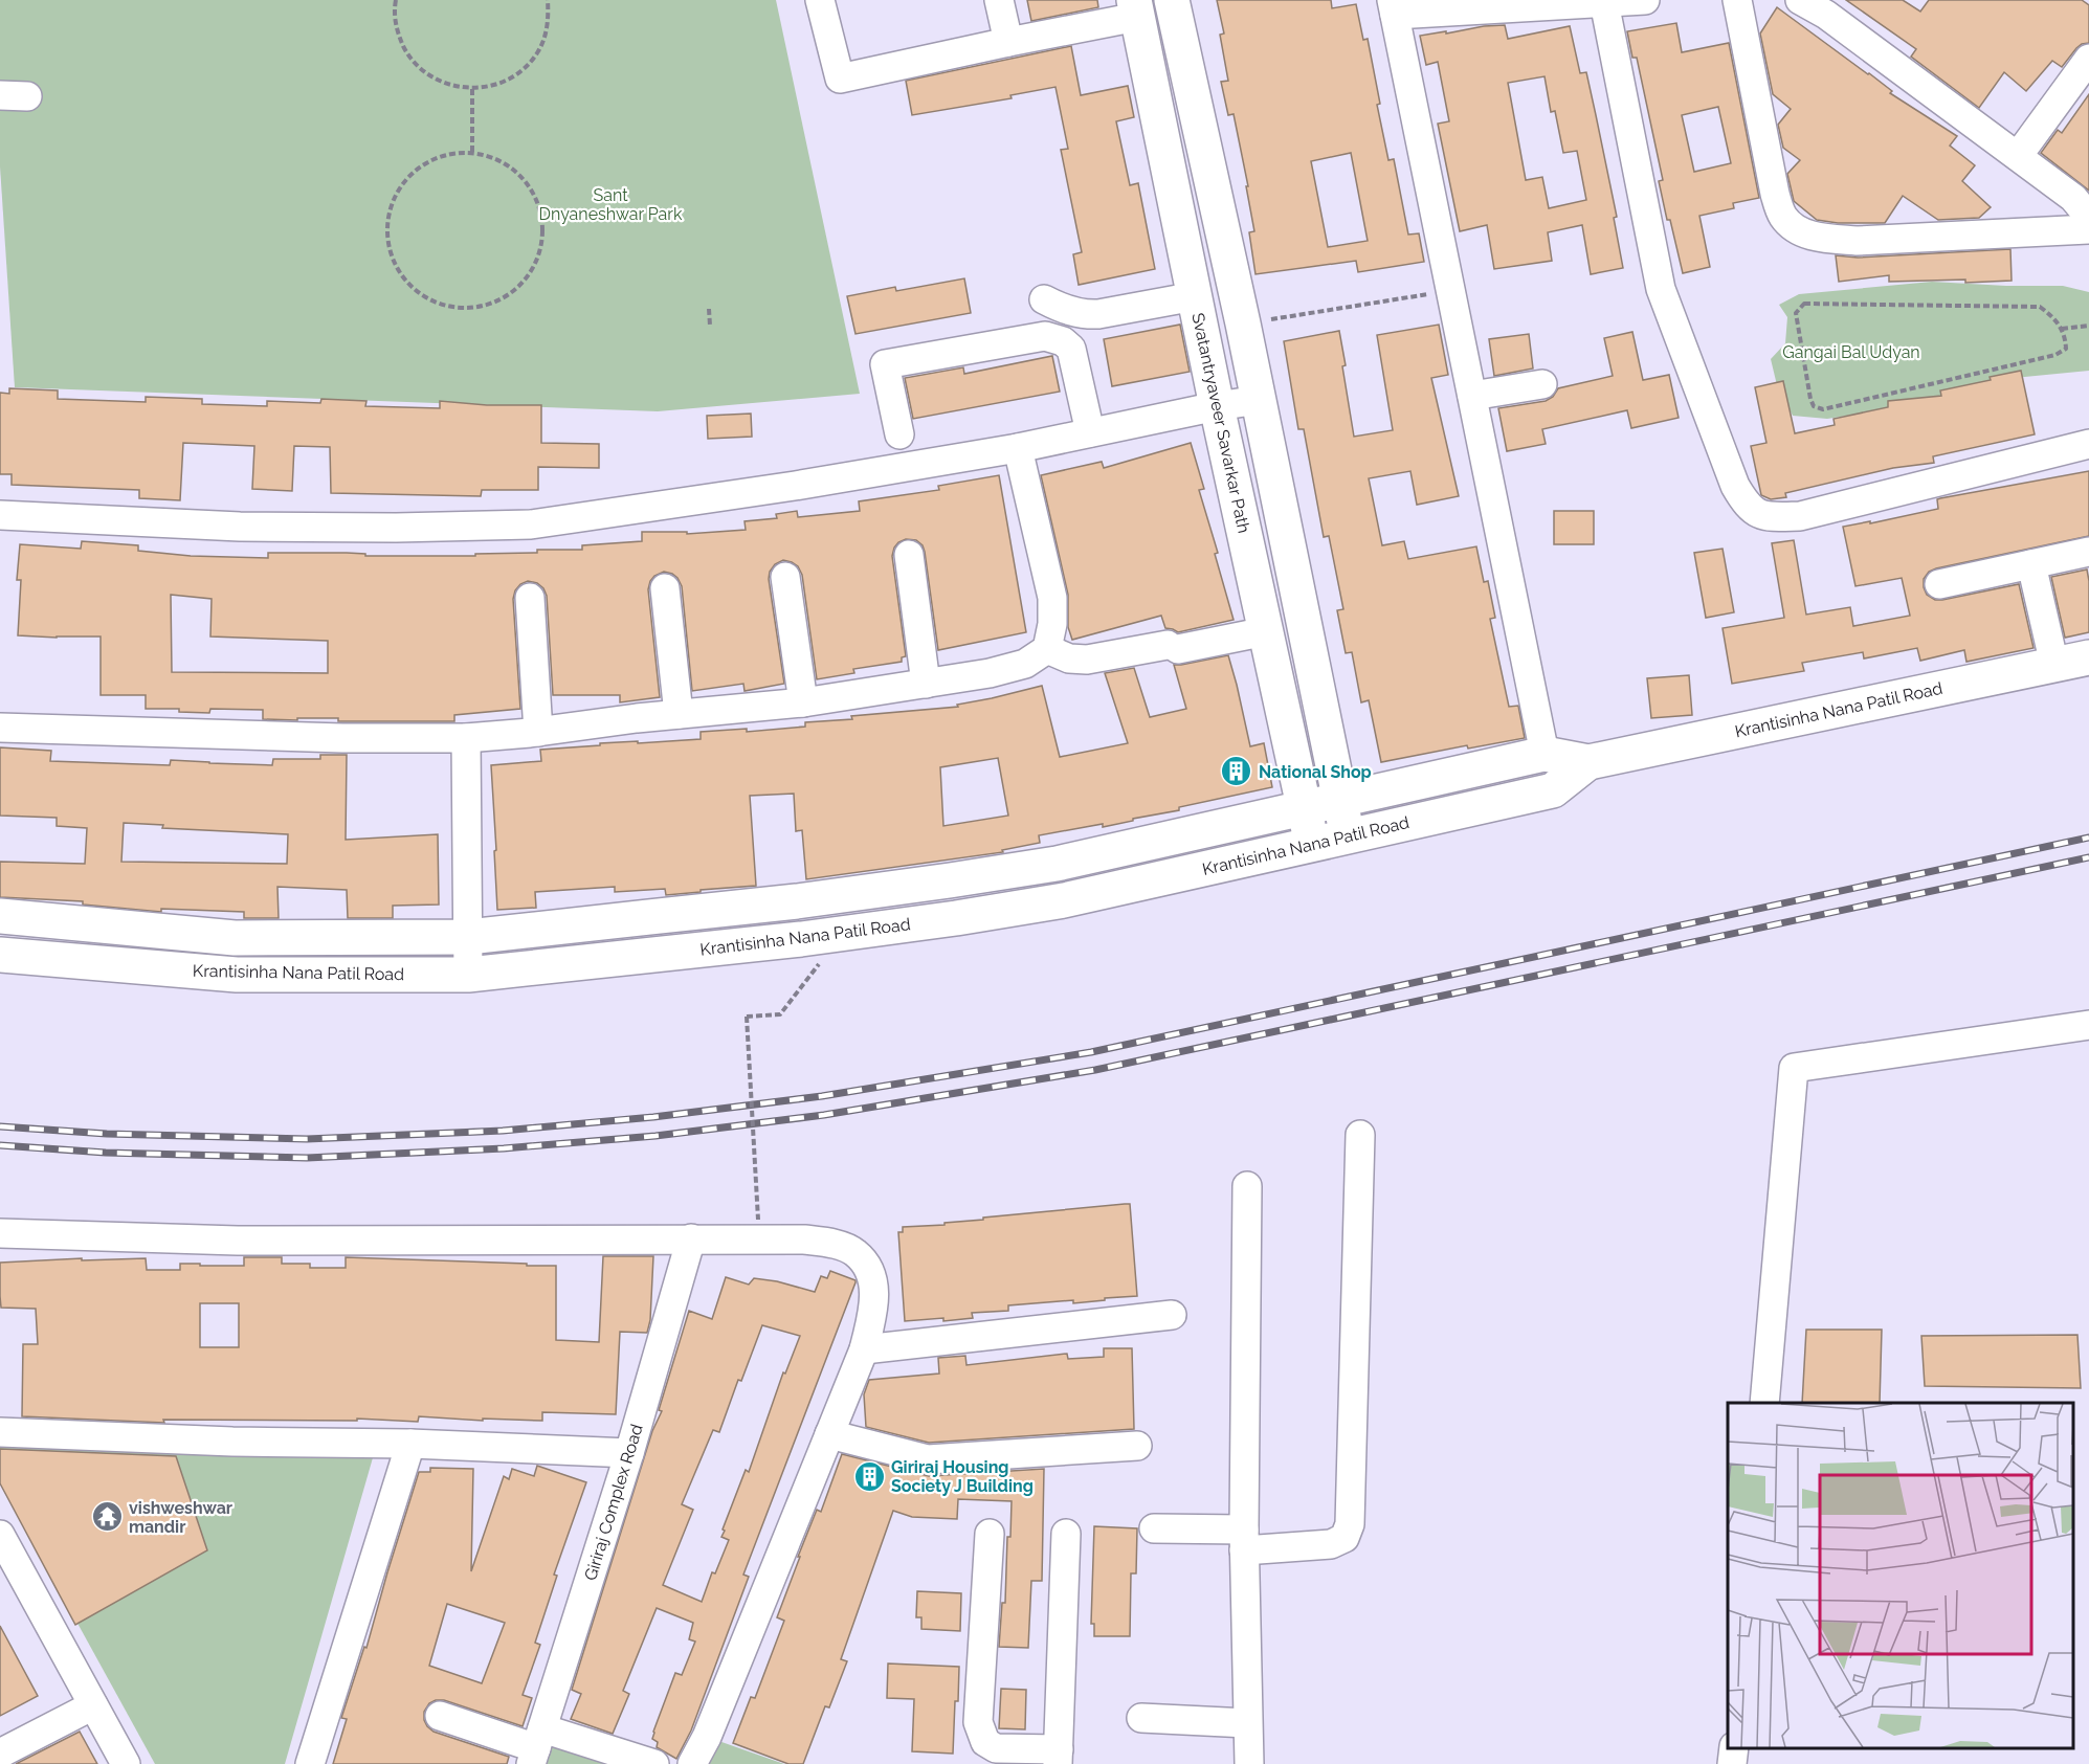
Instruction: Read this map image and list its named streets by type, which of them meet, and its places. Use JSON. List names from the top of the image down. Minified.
{"streets":{"main road":["Svatantryaveer Savarkar Path","Krantisinha Nana Patil Road"],"street":["Giriraj Complex Road"]},"crossings":[["Svatantryaveer Savarkar Path","Krantisinha Nana Patil Road"]],"parks":["Sant Dnyaneshwar Park","Gangai Bal Udyan"],"places":{"building":["National Shop","Giriraj Housing Society J Building"],"temple":["vishweshwar mandir"]}}
